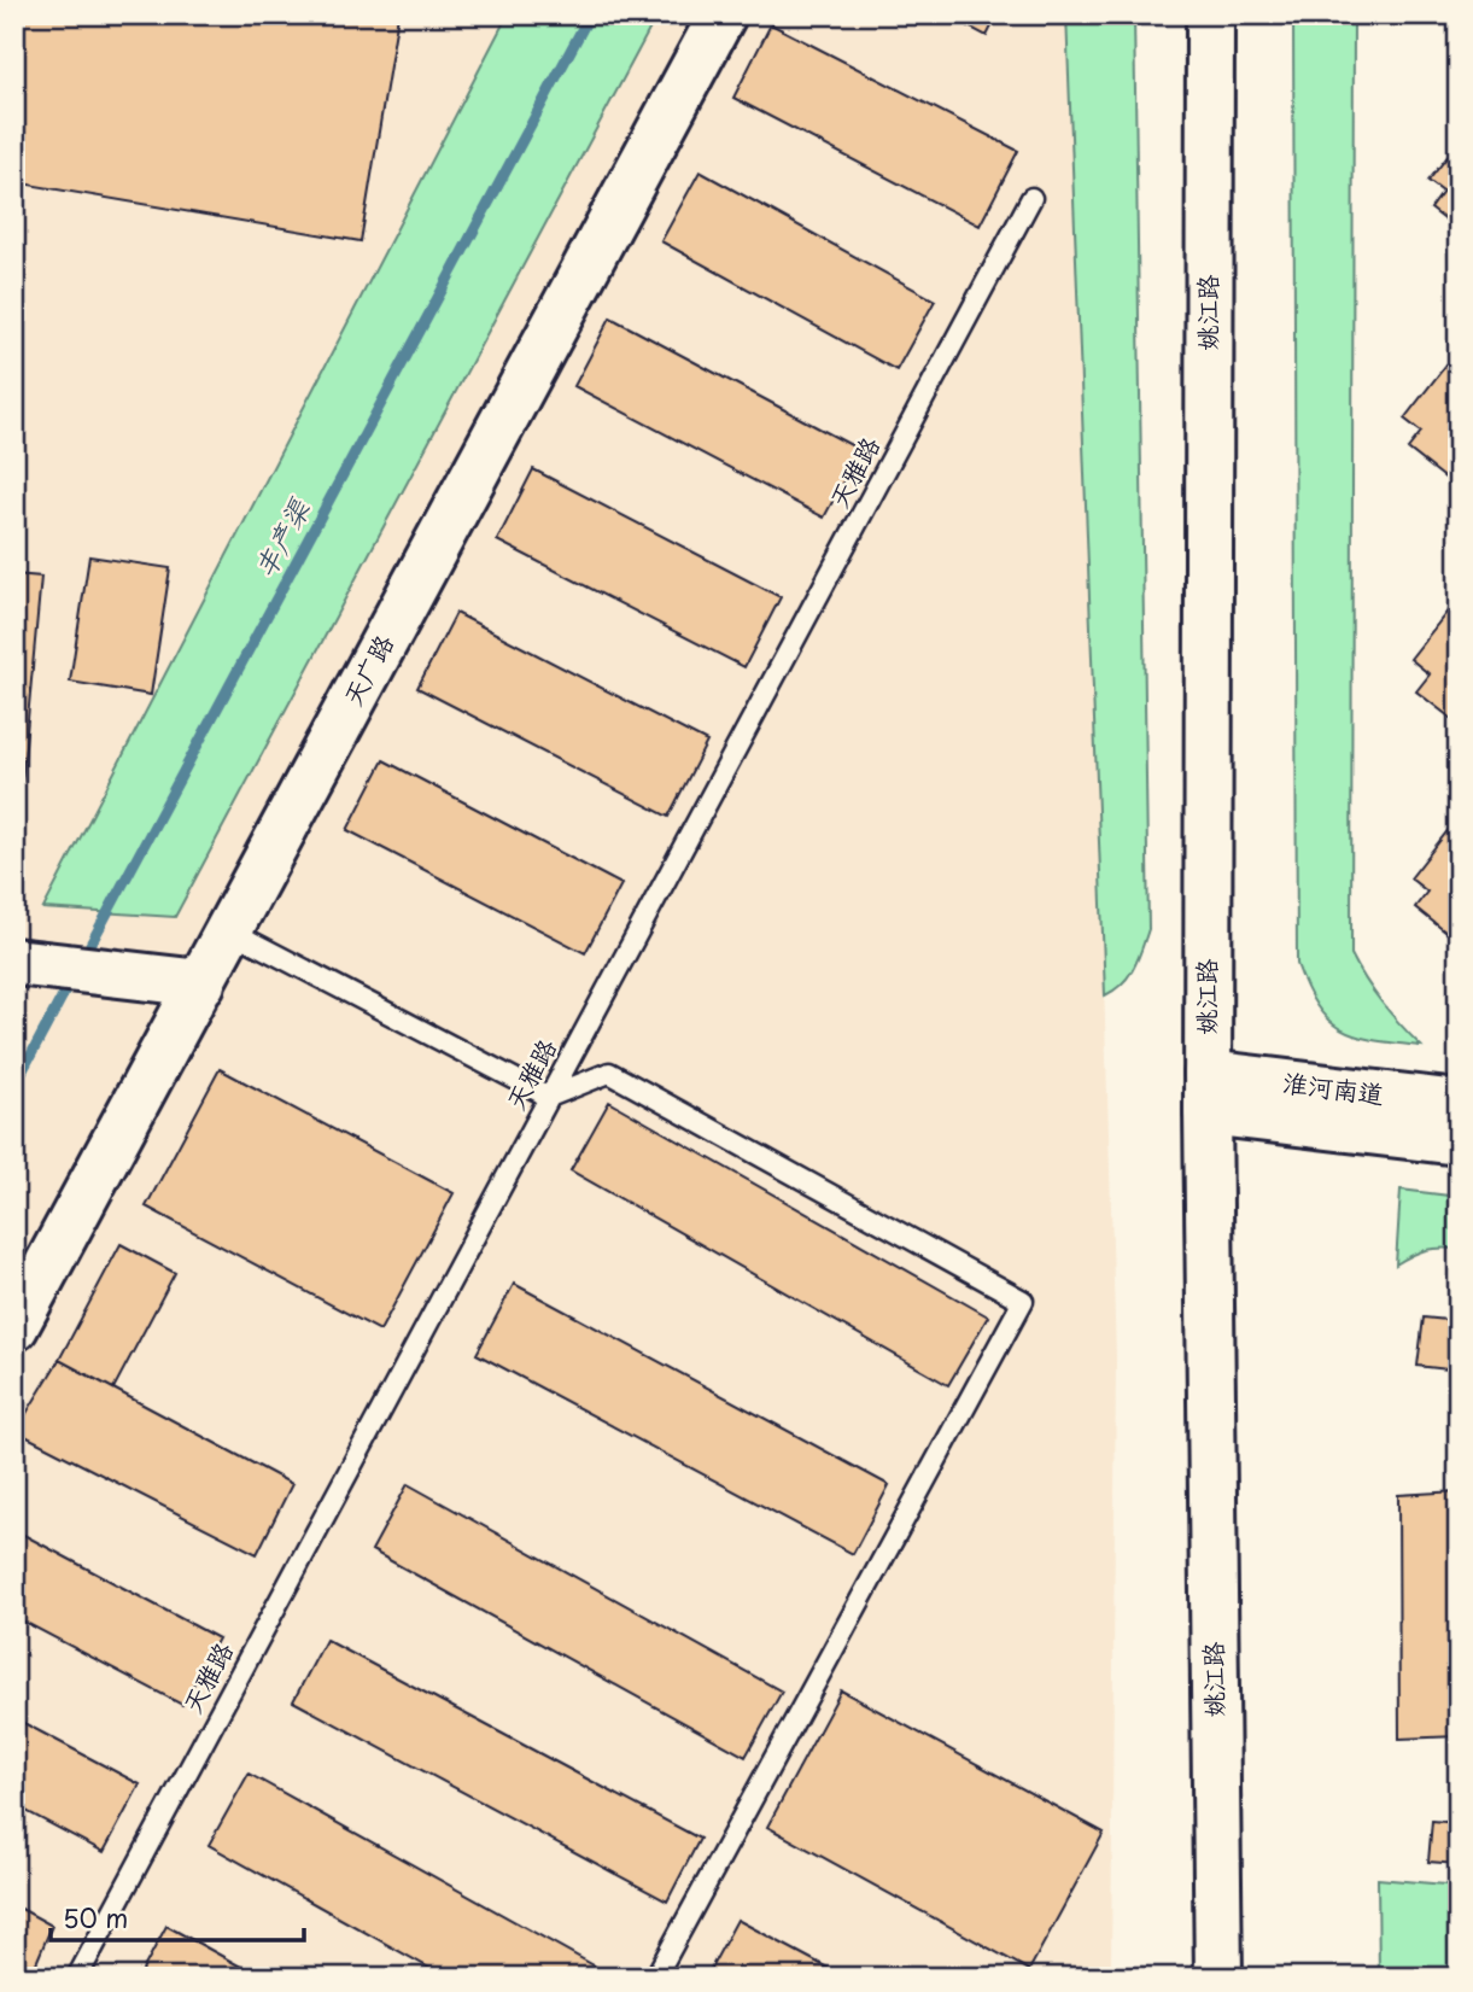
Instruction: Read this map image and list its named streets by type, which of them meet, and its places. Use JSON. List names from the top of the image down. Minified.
{"streets":{"street":["姚江路","天广路","淮河南道"],"lane":["天雅路"]},"crossings":[["姚江路","淮河南道"]],"water":["丰产渠"],"scale_bar":"50 m"}
